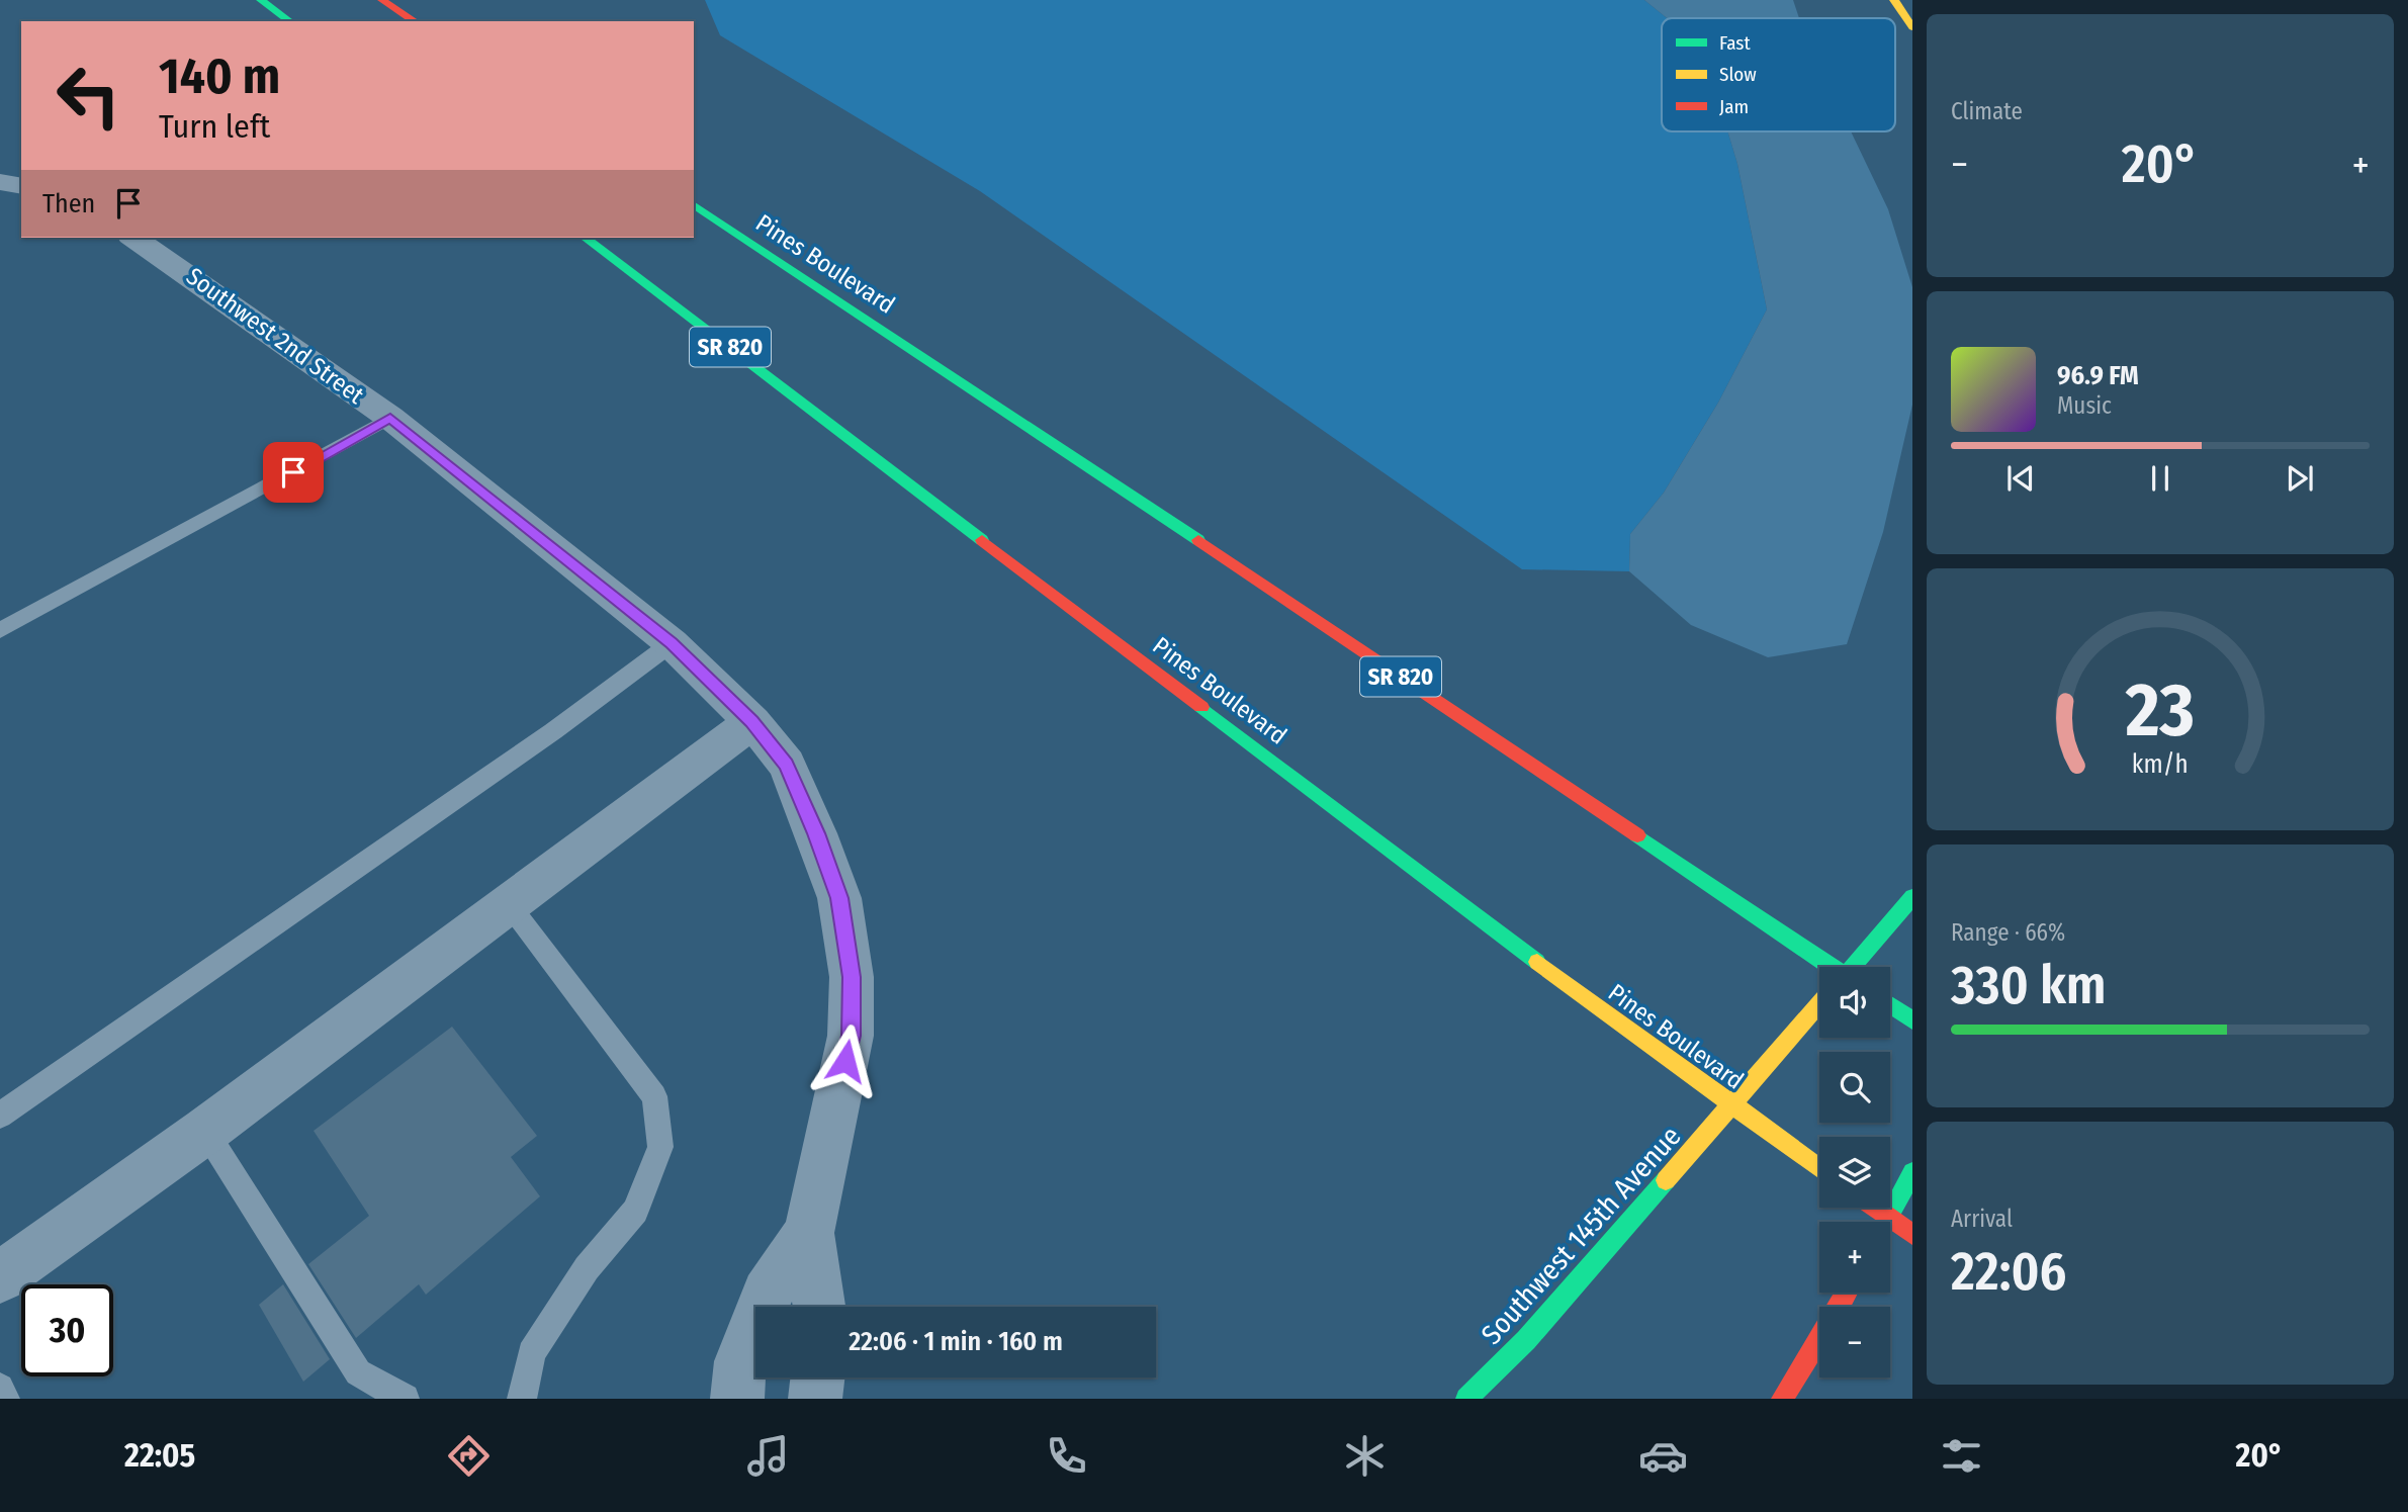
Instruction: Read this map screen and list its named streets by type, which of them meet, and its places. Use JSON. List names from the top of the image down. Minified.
{"streets":{"main road":["Pines Boulevard","SR 820","Southwest 145th Avenue"],"street":["Southwest 2nd Street"]},"crossings":[["Pines Boulevard","Southwest 145th Avenue"]],"legend":["Fast","Slow","Jam"],"page":{"tile":["Climate",["Range · 66%","330 km"],["Arrival","22:06"]],"turn":["140 m","Turn left"],"heat":["−","20°","+"],"then":"Then","song":["96.9 FM","Music"],"map_buttons":["+","−"],"limit":"30","trip":"22:06 · 1 min · 160 m","tabs":["22:05","20°"],"gauge":["23","km/h"]}}
